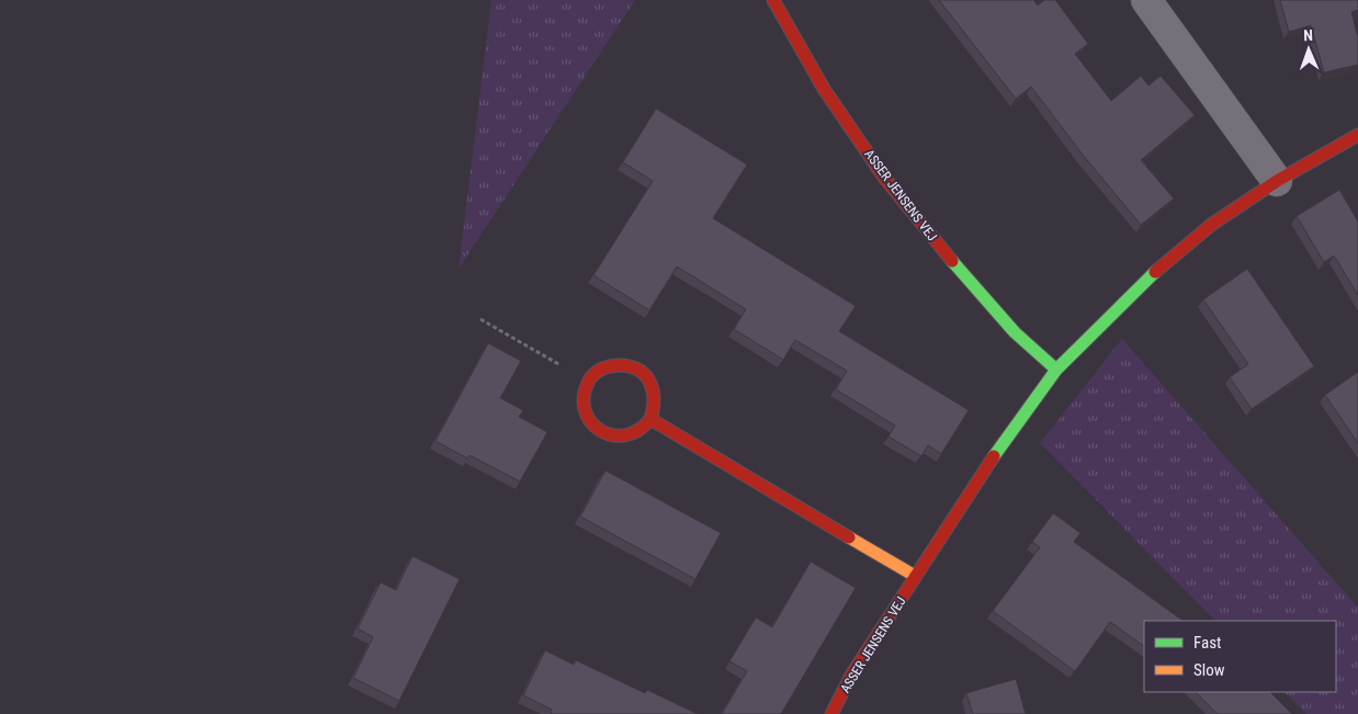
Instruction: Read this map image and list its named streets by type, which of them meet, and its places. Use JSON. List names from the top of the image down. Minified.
{"streets":{"street":["ASSER JENSENS VEJ"]},"legend":["Fast","Slow"],"north":"top"}
